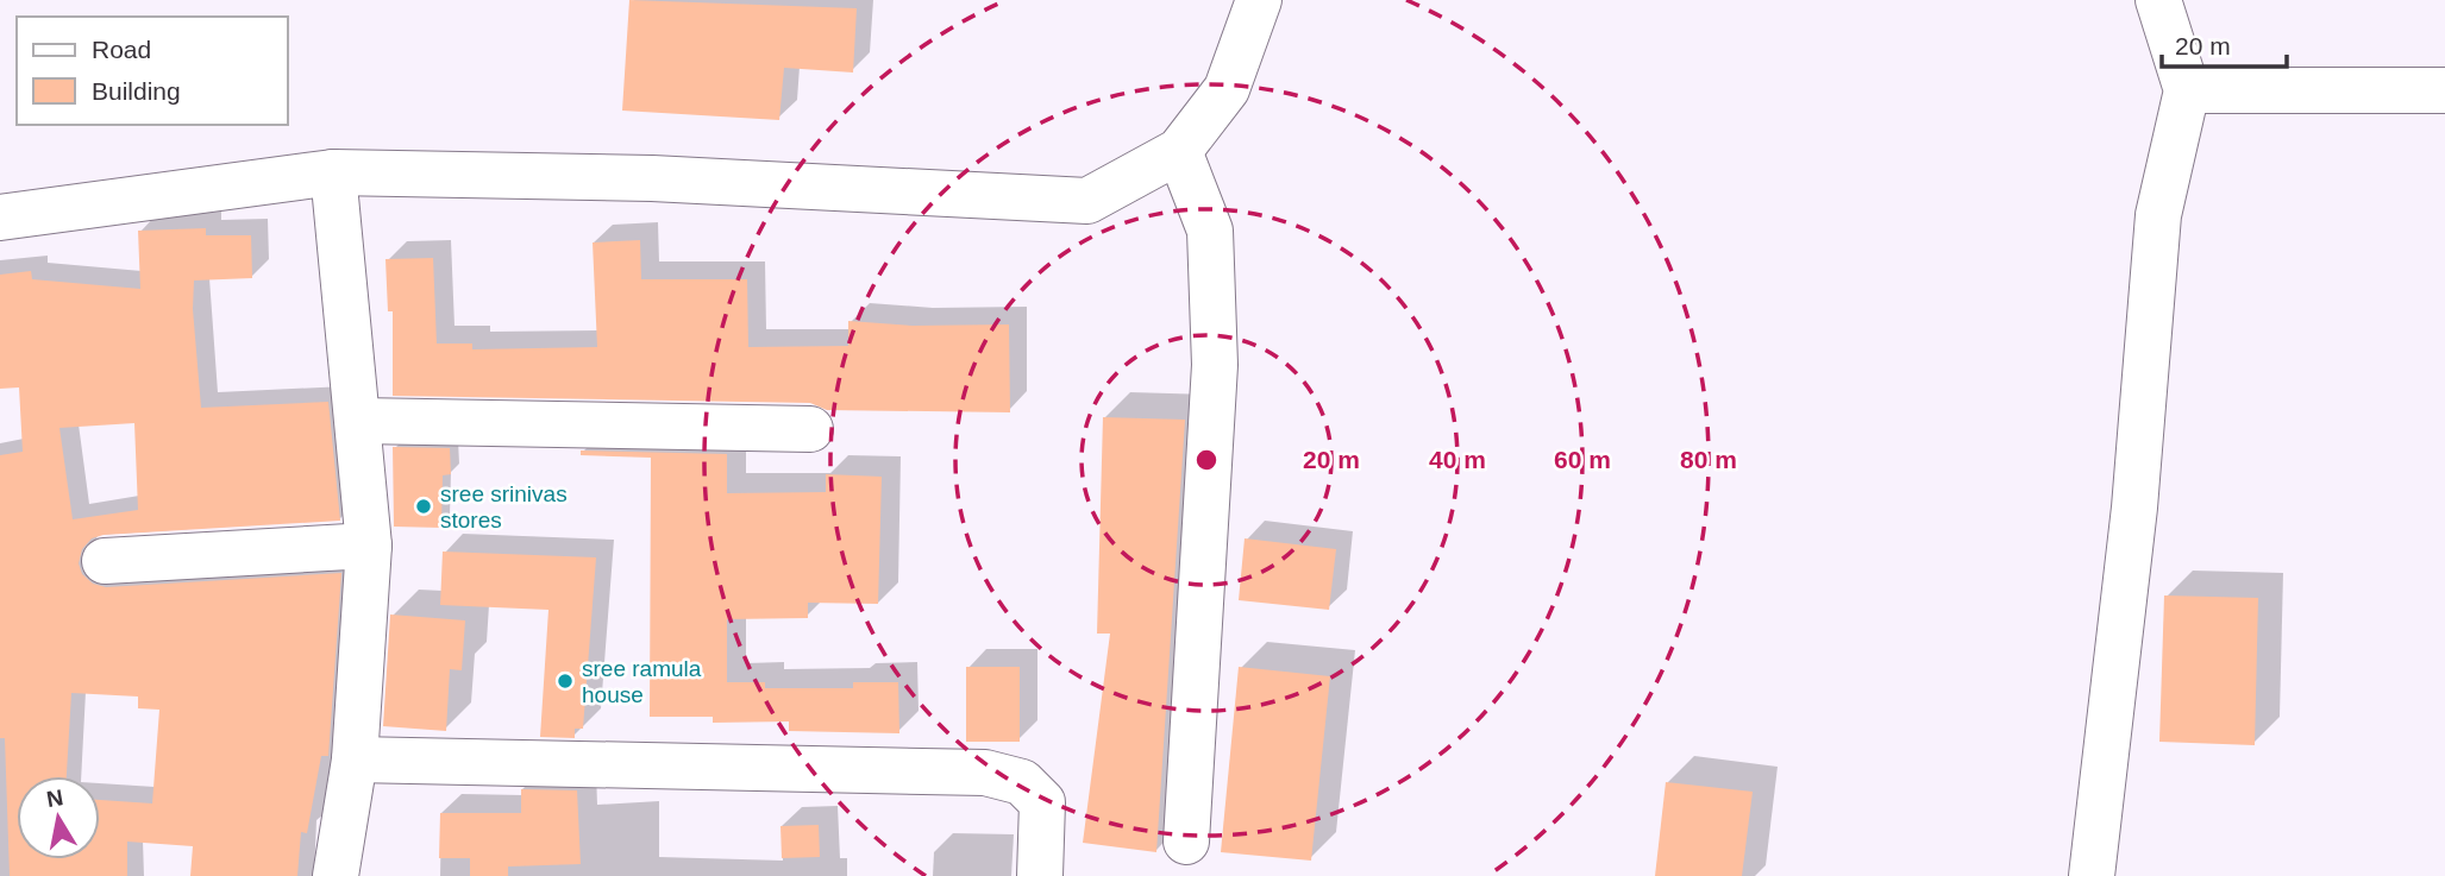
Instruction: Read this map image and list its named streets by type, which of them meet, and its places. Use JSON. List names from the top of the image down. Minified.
{"places":["sree srinivas stores","sree ramula house"],"legend":["Road","Building"],"scale_bar":"20 m","north":"top","rings":["20 m","40 m","60 m","80 m"]}
